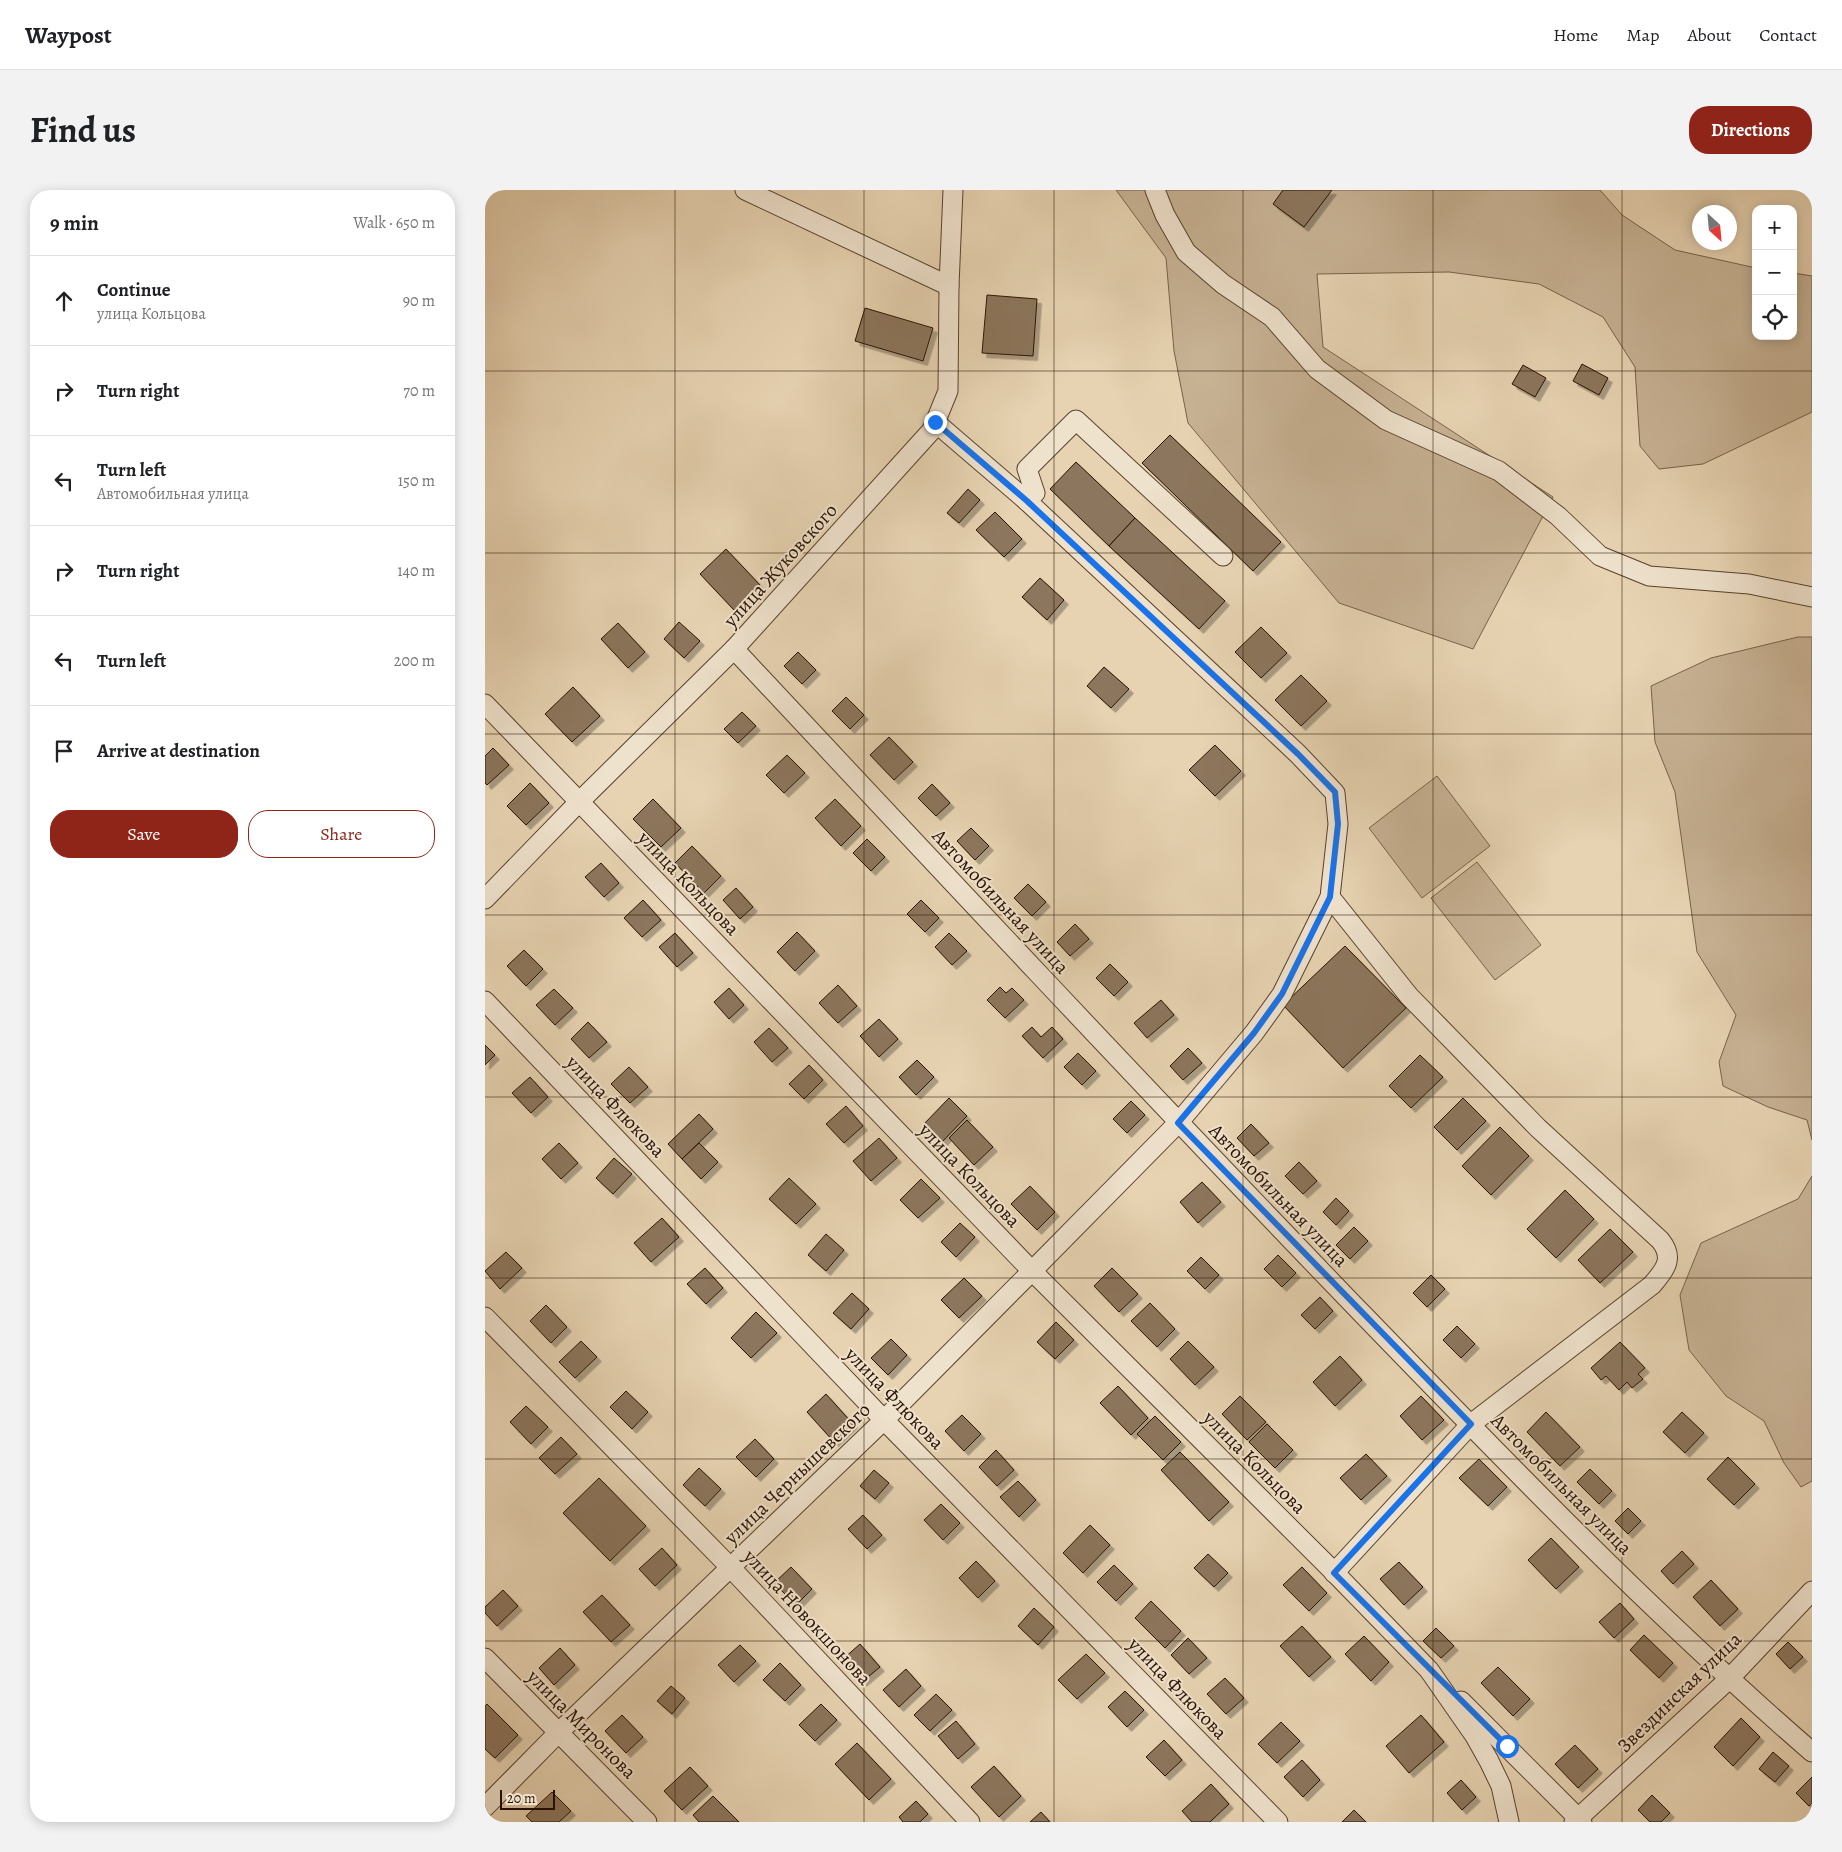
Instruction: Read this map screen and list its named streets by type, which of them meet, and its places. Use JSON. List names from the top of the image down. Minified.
{"streets":{"street":["улица Жуковского","улица Кольцова","Автомобильная улица","улица Флюкова","улица Чернышевского","улица Новокшонова","Звездинская улица","улица Миронова"]},"crossings":[["улица Жуковского","улица Кольцова"],["улица Жуковского","Автомобильная улица"],["улица Кольцова","улица Чернышевского"],["улица Кольцова","Звездинская улица"],["Автомобильная улица","улица Чернышевского"],["Автомобильная улица","Звездинская улица"],["улица Флюкова","улица Чернышевского"],["улица Чернышевского","улица Новокшонова"],["улица Чернышевского","улица Миронова"]],"scale_bar":"20 m","north":"bottom right","page":{"header":"Waypost","nav":["Home","Map","About","Contact"],"title":"Find us","buttons":["Directions",["Save","Share"]],"heading":["9 min","Walk · 650 m"],"map_buttons":["+","−"],"list":[["Continue","улица Кольцова","90 m"],["Turn right","70 m"],["Turn left","Автомобильная улица","150 m"],["Turn right","140 m"],["Turn left","200 m"],"Arrive at destination"],"scale":"20 m"}}
